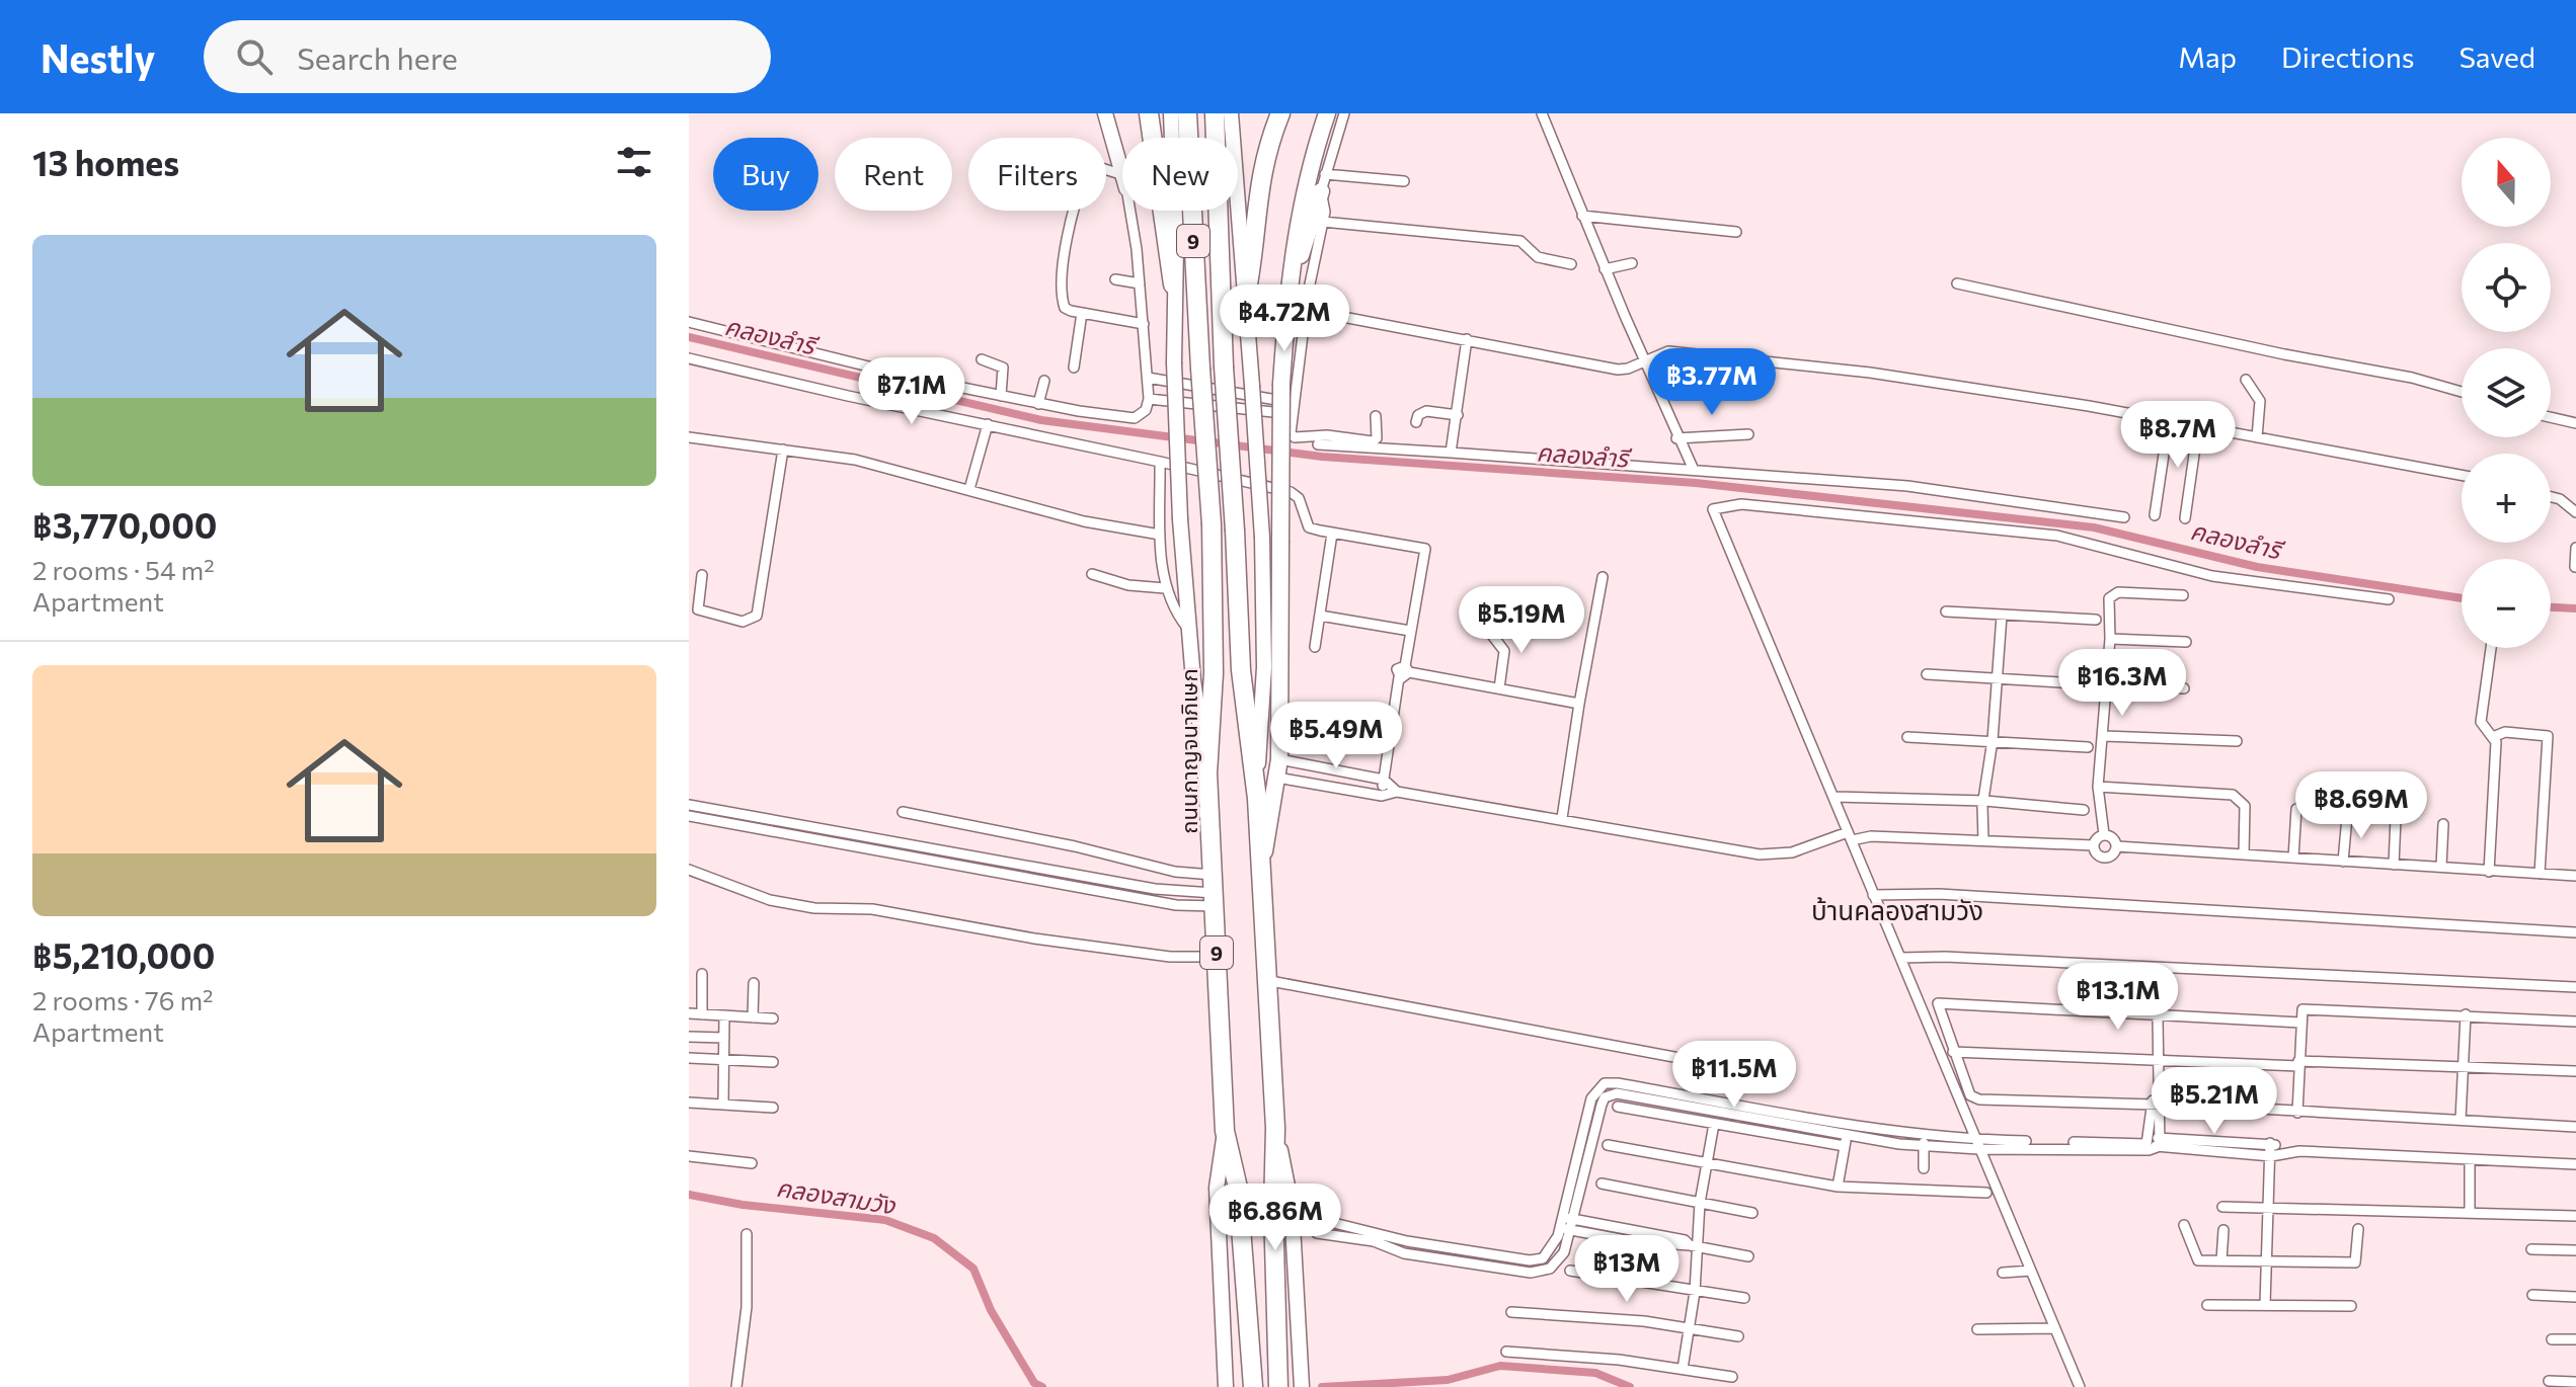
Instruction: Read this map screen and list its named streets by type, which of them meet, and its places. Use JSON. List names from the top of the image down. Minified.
{"streets":{"highway":["9","ถนนกาญจนาภิเษก"]},"districts":["บ้านคลองสามวัง"],"water":["คลองลำรี","คลองสามวัง"],"north":"top","page":{"header":"Nestly","search":"Search here","nav":["Map","Directions","Saved"],"heading":"13 homes","map_buttons":["+","−"],"chip":["Buy","Rent","Filters","New"],"list":[{"name":"฿3,770,000","note":"2 rooms · 54 m² · Apartment"},{"name":"฿5,210,000","note":"2 rooms · 76 m² · Apartment"}],"price":["฿4.72M","฿3.77M","฿7.1M","฿8.7M","฿5.19M","฿16.3M","฿5.49M","฿8.69M","฿13.1M","฿11.5M","฿5.21M","฿6.86M","฿13M"]}}
